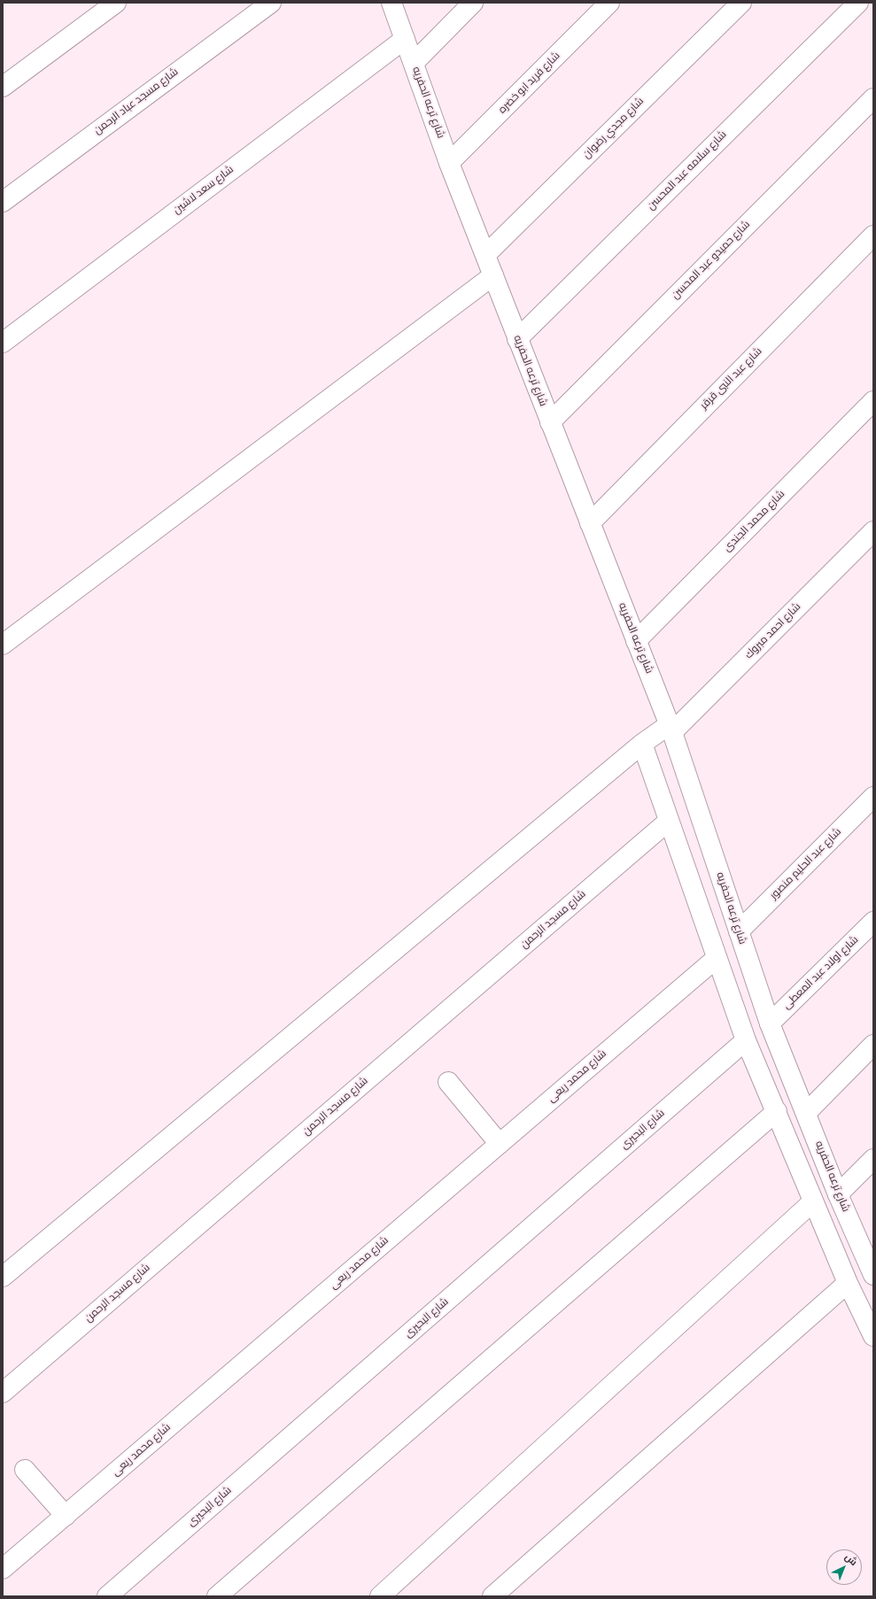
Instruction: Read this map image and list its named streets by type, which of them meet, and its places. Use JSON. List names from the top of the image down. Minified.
{"streets":{"street":["شارع فريد ابو خضره","شارع مسجد عباد الرحمن","شارع ترعه الحفريه","شارع مجدي رضوان","شارع سلامه عبد المحسن","شارع سعد لاشين","شارع حميدو عبد المحسن","شارع عبد النبى قرقر","شارع محمد الجندى","شارع احمد مبروك","شارع عبد الحليم منصور","شارع مسجد الرحمن","شارع اولاد عبد المعطى","شارع محمد ريعى","شارع البحيرى"]},"crossings":[["شارع فريد ابو خضره","شارع ترعه الحفريه"],["شارع ترعه الحفريه","شارع مجدي رضوان"],["شارع ترعه الحفريه","شارع سلامه عبد المحسن"],["شارع ترعه الحفريه","شارع سعد لاشين"],["شارع ترعه الحفريه","شارع حميدو عبد المحسن"],["شارع ترعه الحفريه","شارع عبد النبى قرقر"],["شارع ترعه الحفريه","شارع محمد الجندى"],["شارع ترعه الحفريه","شارع احمد مبروك"],["شارع ترعه الحفريه","شارع عبد الحليم منصور"],["شارع ترعه الحفريه","شارع اولاد عبد المعطى"]],"north":"top right"}
